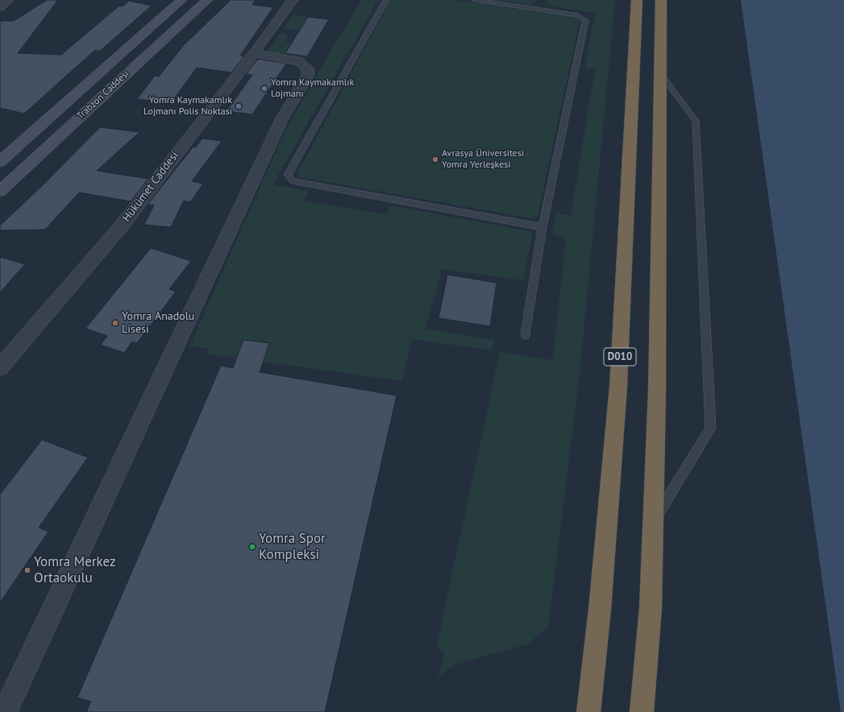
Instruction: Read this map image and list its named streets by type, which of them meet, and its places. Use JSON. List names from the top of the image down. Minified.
{"streets":{"highway":["D010"],"main road":["Trabzon Caddesi"],"street":["Hükümet Caddesi"]},"places":["Yomra Kaymakamlık Lojmanı","Yomra Kaymakamlık Lojmanı Polis Noktası","Avrasya Üniversitesi Yomra Yerleşkesi","Yomra Anadolu Lisesi","Yomra Spor Kompleksi","Yomra Merkez Ortaokulu"]}
